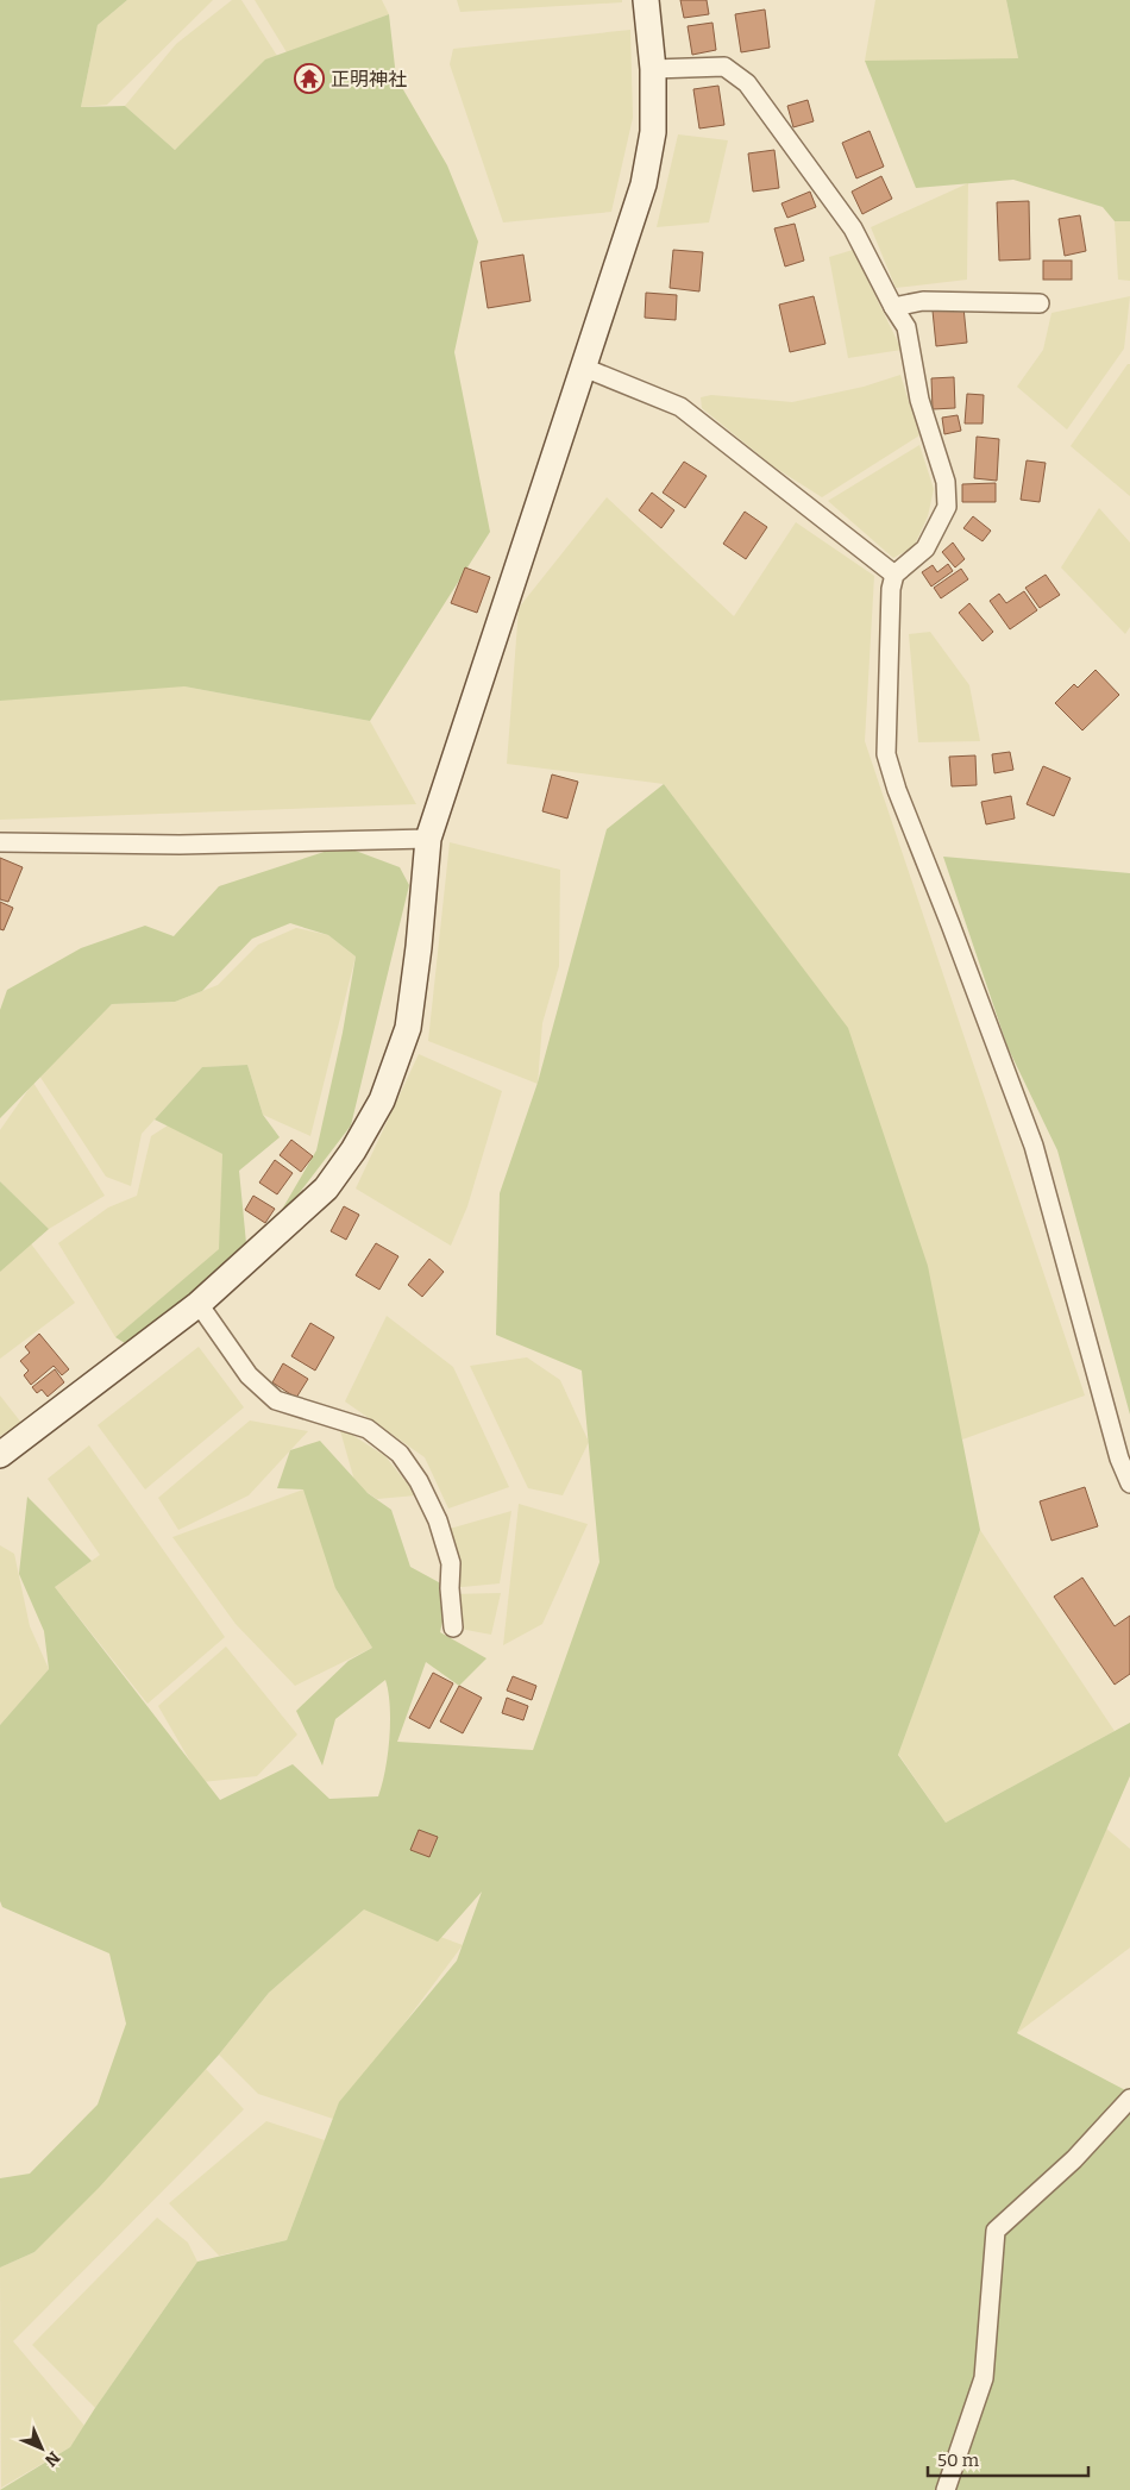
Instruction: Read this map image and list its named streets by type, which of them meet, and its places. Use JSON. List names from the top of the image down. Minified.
{"places":{"temple":["正明神社"]},"scale_bar":"50 m","north":"bottom right"}
